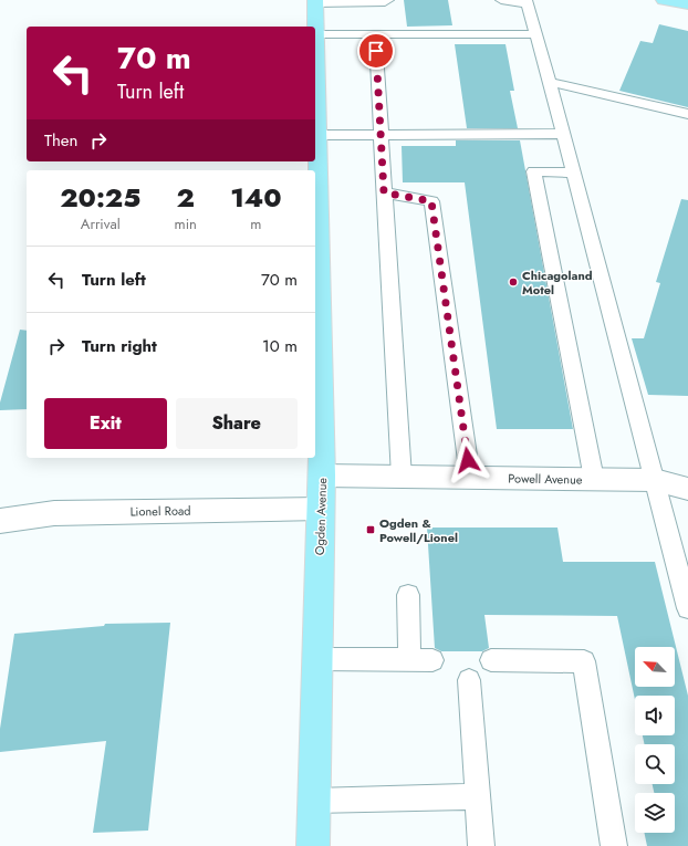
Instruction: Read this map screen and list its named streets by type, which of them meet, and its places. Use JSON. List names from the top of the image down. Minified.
{"streets":{"main road":["Ogden Avenue"],"street":["Powell Avenue","Lionel Road"]},"crossings":[["Powell Avenue","Ogden Avenue"],["Lionel Road","Ogden Avenue"]],"places":{"other":["Chicagoland Motel"],"transit":["Ogden & Powell/Lionel"]},"north":"top left","page":{"turn":["70 m","Turn left"],"then":"Then","eta":["20:25","Arrival","2","min","140","m"],"list":[{"name":"Turn left","value":"70 m"},{"name":"Turn right","value":"10 m"}],"buttons":["Exit","Share"]}}
